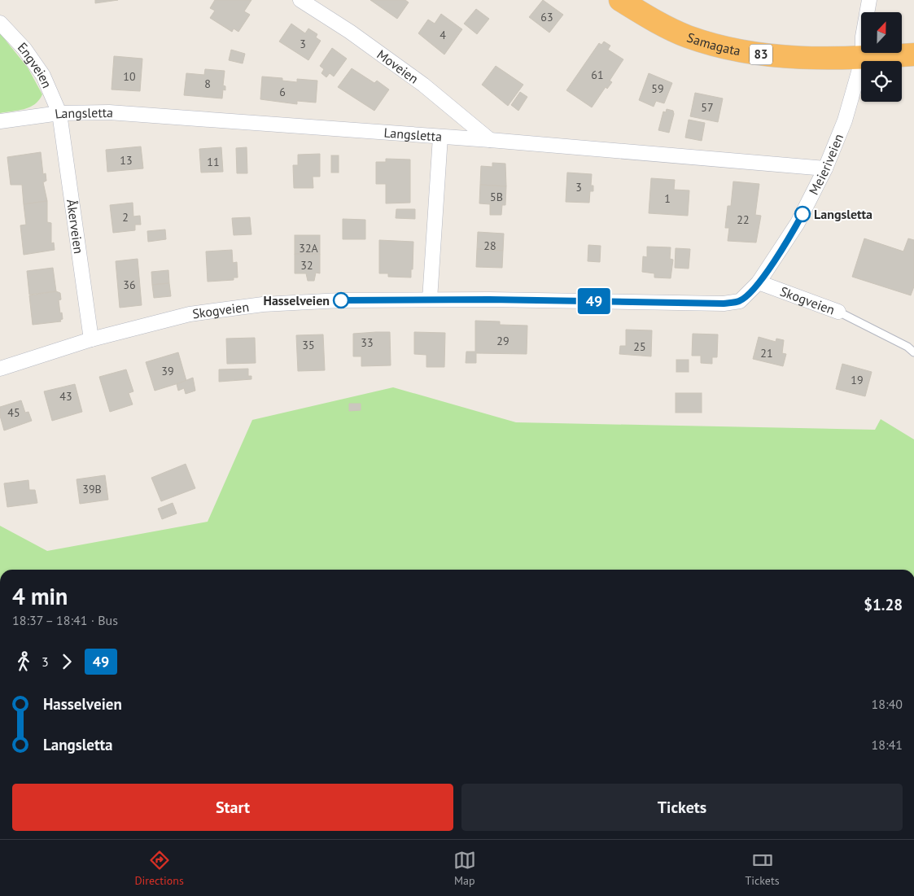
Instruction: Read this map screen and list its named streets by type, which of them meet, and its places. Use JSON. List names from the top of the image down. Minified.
{"streets":{"highway":["Samagata","83"],"street":["Engveien","Moveien","Langsletta","Meieriveien","Åkerveien","Skogveien"]},"crossings":[["Samagata","Meieriveien"],["Engveien","Langsletta"],["Engveien","Åkerveien"],["Moveien","Langsletta"],["Langsletta","Meieriveien"],["Langsletta","Åkerveien"],["Meieriveien","Skogveien"],["Åkerveien","Skogveien"]],"places":["Langsletta","Hasselveien"],"lines":["bus line 49"],"house_numbers":["63","4","3","61","10","8","59","6","57","13","11","3","5B","1","2","22","28","32A","32","36","29","33","35","25","21","39","19","43","45","39B"],"north":"top","page":{"on_map":"49","heading":["4 min","18:37 – 18:41 · Bus","$1.28"],"legs":["3","49"],"list":[{"name":"Hasselveien","value":"18:40"},{"name":"Langsletta","value":"18:41"}],"buttons":["Start","Tickets"],"tabs":["Directions","Map","Tickets"]}}
